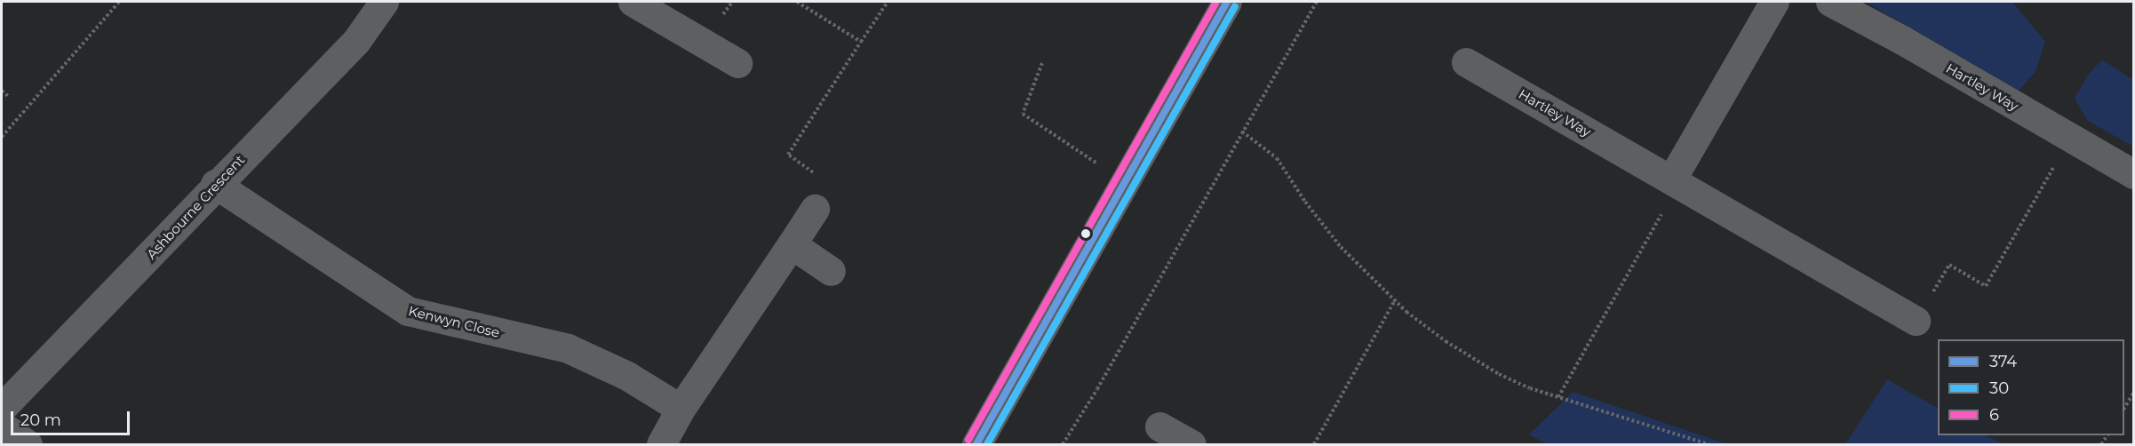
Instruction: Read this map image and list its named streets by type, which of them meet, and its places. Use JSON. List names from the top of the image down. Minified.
{"streets":{"street":["Hartley Way","Ashbourne Crescent","Kenwyn Close"]},"crossings":[["Ashbourne Crescent","Kenwyn Close"]],"lines":["transit line 374","transit line 6","transit line 30"],"legend":["374","30","6"],"scale_bar":"20 m"}
